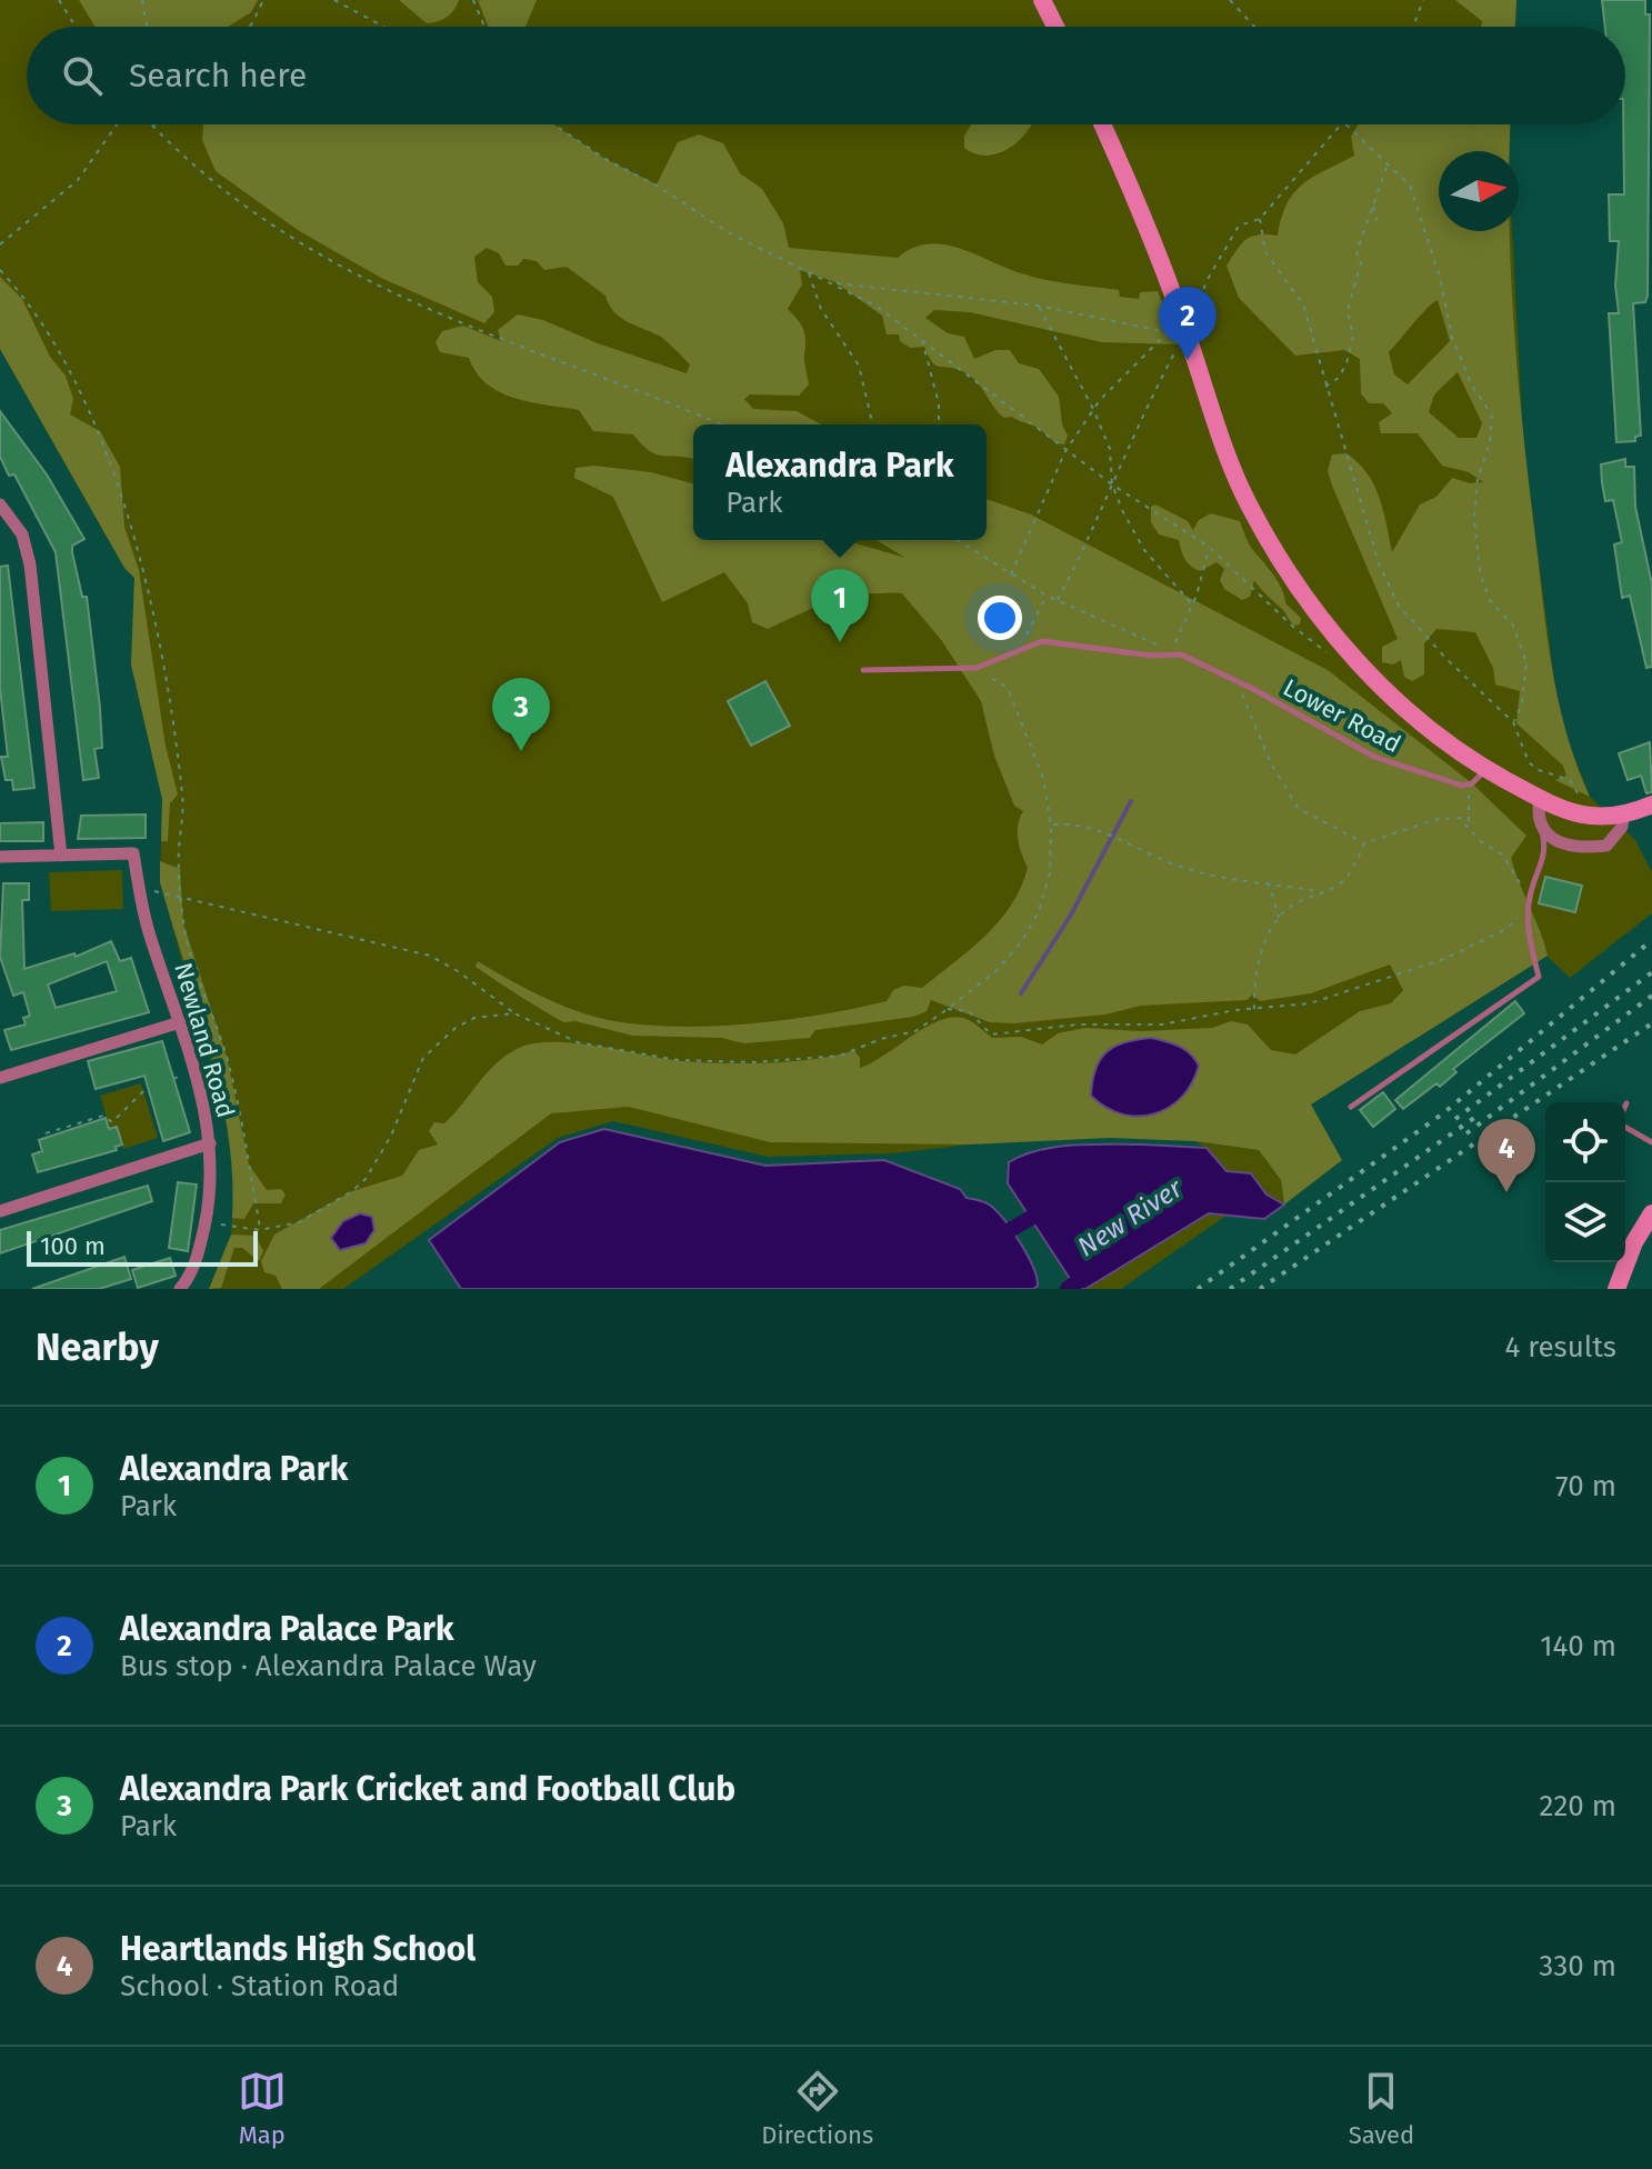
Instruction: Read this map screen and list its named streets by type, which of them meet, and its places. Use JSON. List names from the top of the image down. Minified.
{"streets":{"street":["Newland Road"],"lane":["Lower Road"]},"water":["New River"],"scale_bar":"100 m","north":"right","page":{"search":"Search here","pins":["2","1","3","4"],"popup":["Alexandra Park","Park"],"scale":"100 m","heading":["Nearby","4 results"],"list":[{"mark":"1","name":"Alexandra Park","note":"Park","value":"70 m"},{"mark":"2","name":"Alexandra Palace Park","note":"Bus stop · Alexandra Palace Way","value":"140 m"},{"mark":"3","name":"Alexandra Park Cricket and Football Club","note":"Park","value":"220 m"},{"mark":"4","name":"Heartlands High School","note":"School · Station Road","value":"330 m"}],"nav":["Map","Directions","Saved"]}}
